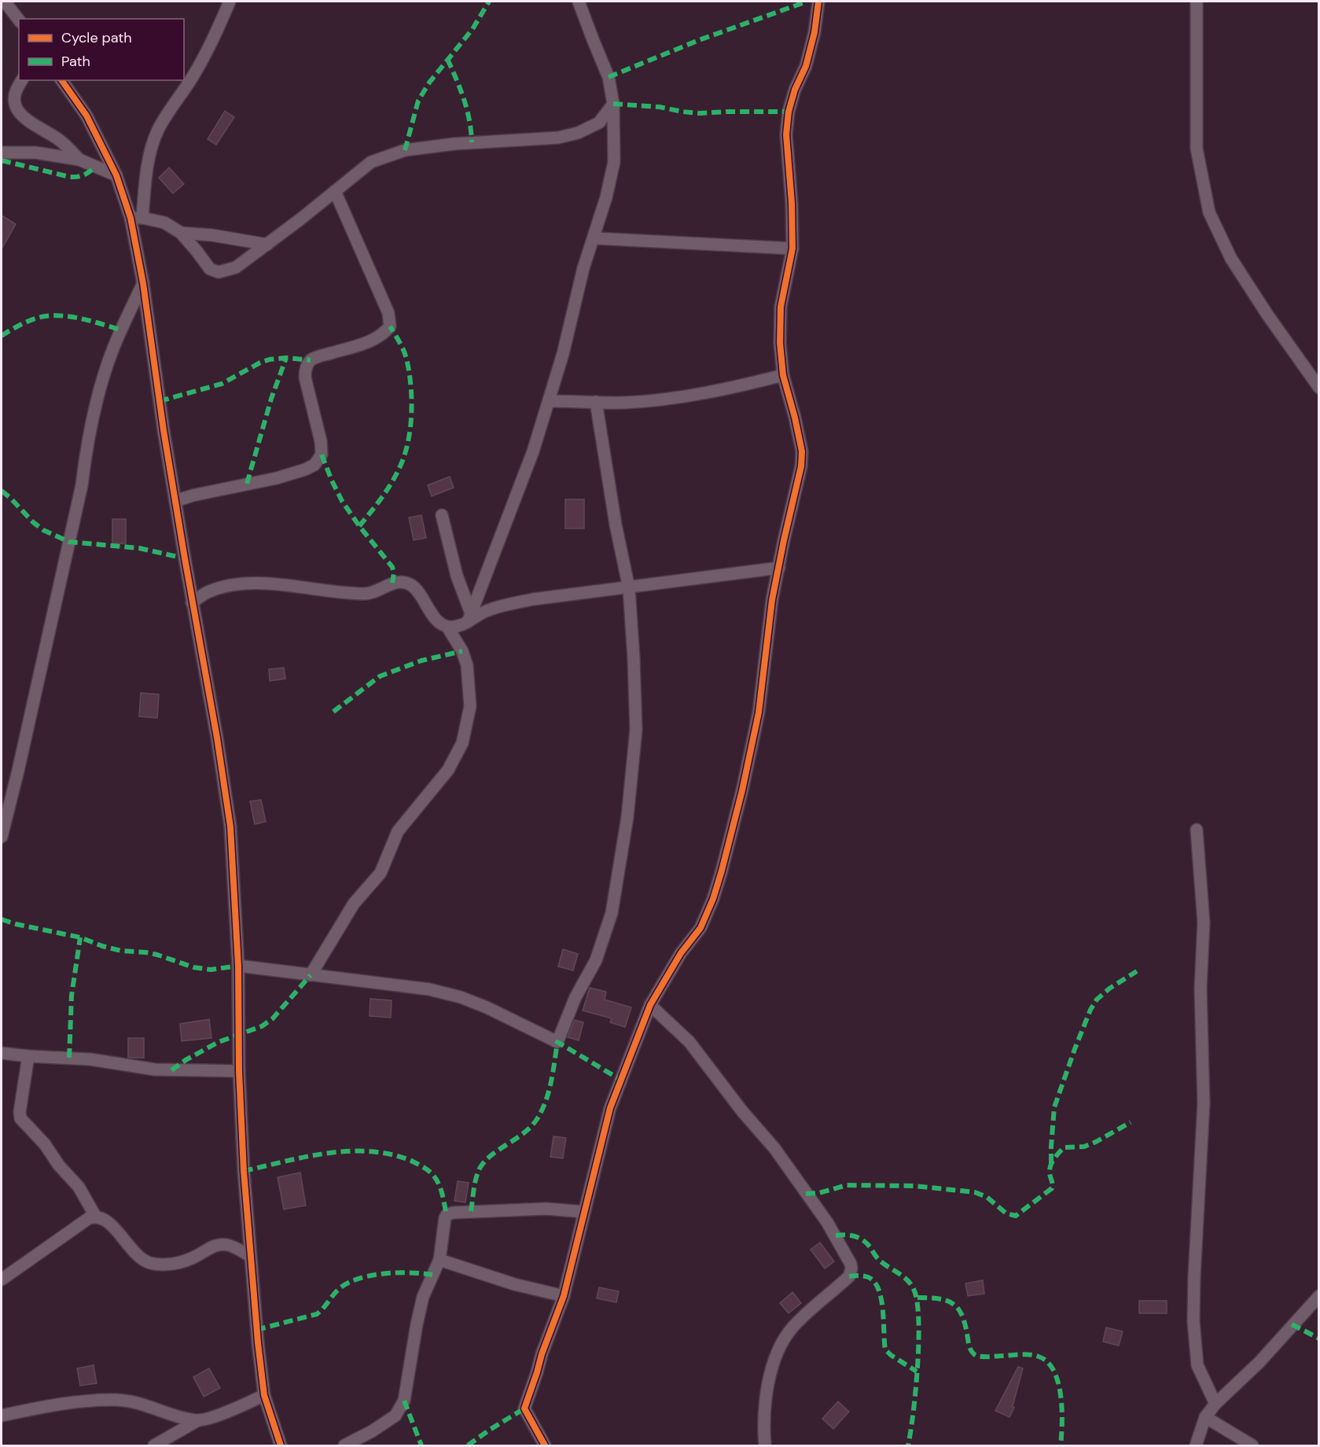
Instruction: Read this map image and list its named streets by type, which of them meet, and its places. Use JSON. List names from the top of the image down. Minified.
{"legend":["Cycle path","Path"]}
